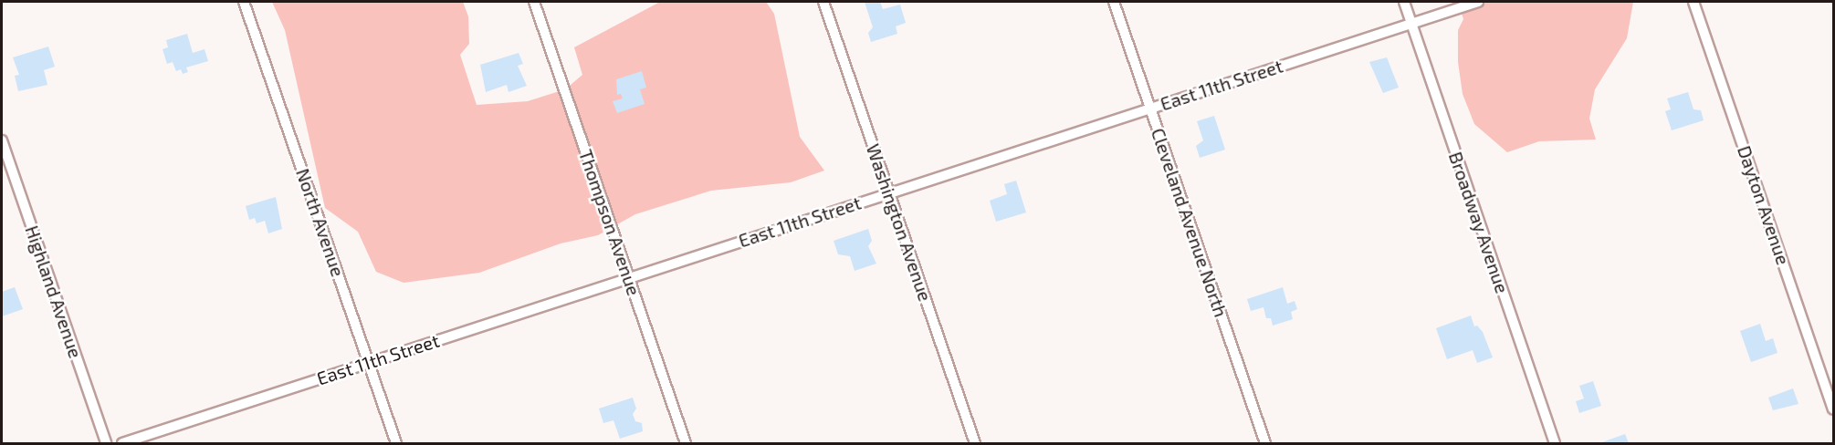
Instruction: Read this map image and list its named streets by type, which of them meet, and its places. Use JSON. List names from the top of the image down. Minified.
{"streets":{"street":["East 11th Street","Dayton Avenue","North Avenue","Thompson Avenue","Washington Avenue","Cleveland Avenue North","Broadway Avenue","Highland Avenue"]},"crossings":[["East 11th Street","North Avenue"],["East 11th Street","Thompson Avenue"],["East 11th Street","Washington Avenue"],["East 11th Street","Cleveland Avenue North"],["East 11th Street","Broadway Avenue"]]}
